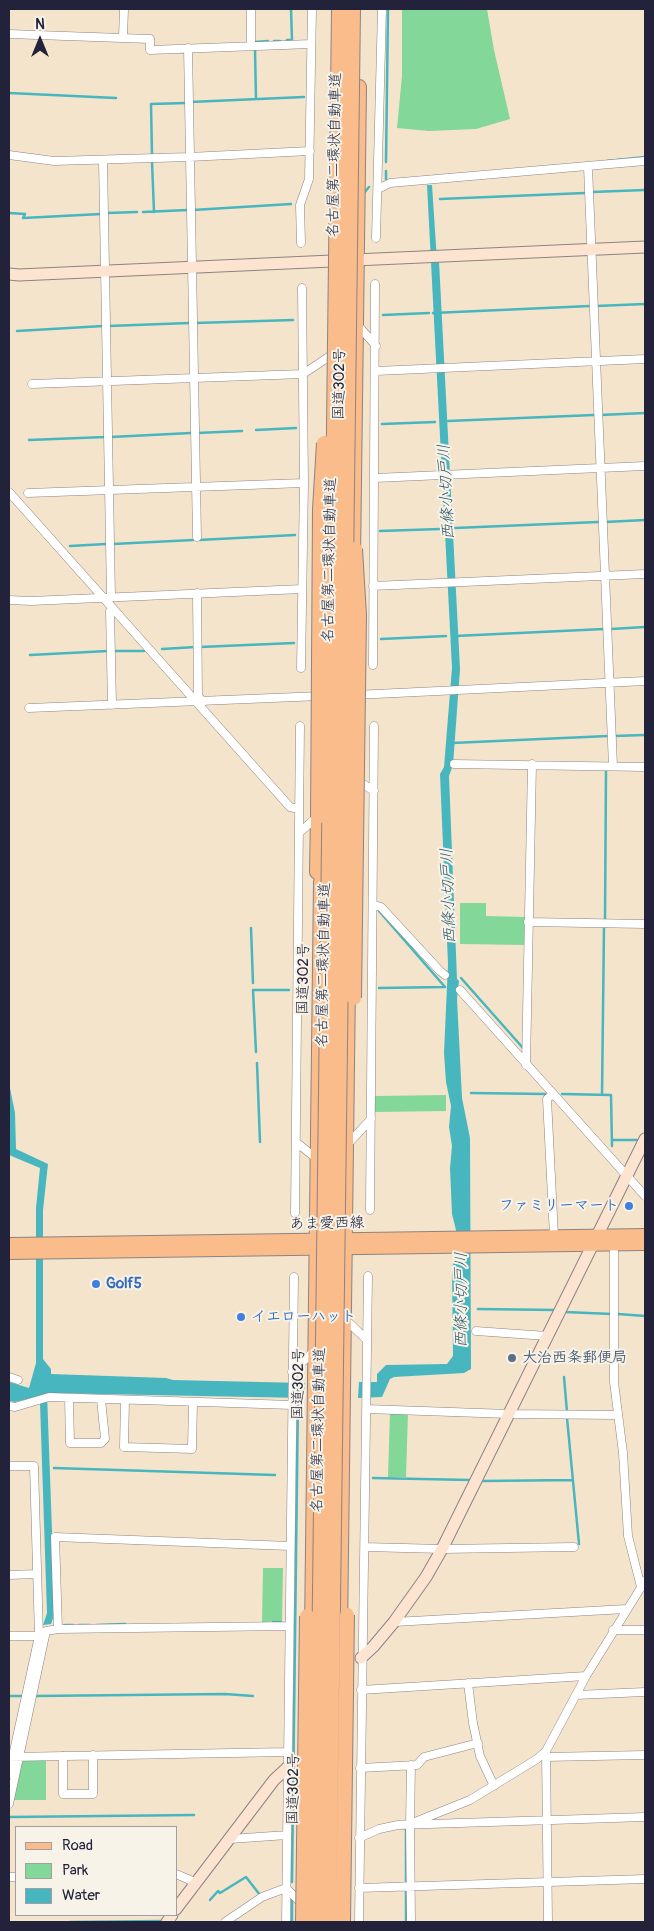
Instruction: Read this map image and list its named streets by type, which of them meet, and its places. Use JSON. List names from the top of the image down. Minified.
{"streets":{"highway":["名古屋第二環状自動車道","国道302号"],"main road":["あま愛西線"]},"crossings":[["国道302号","あま愛西線"]],"water":["西條小切戸川"],"places":["ファミリーマート","Golf5","イエローハット","大治西条郵便局"],"legend":["Road","Park","Water"],"north":"top"}
